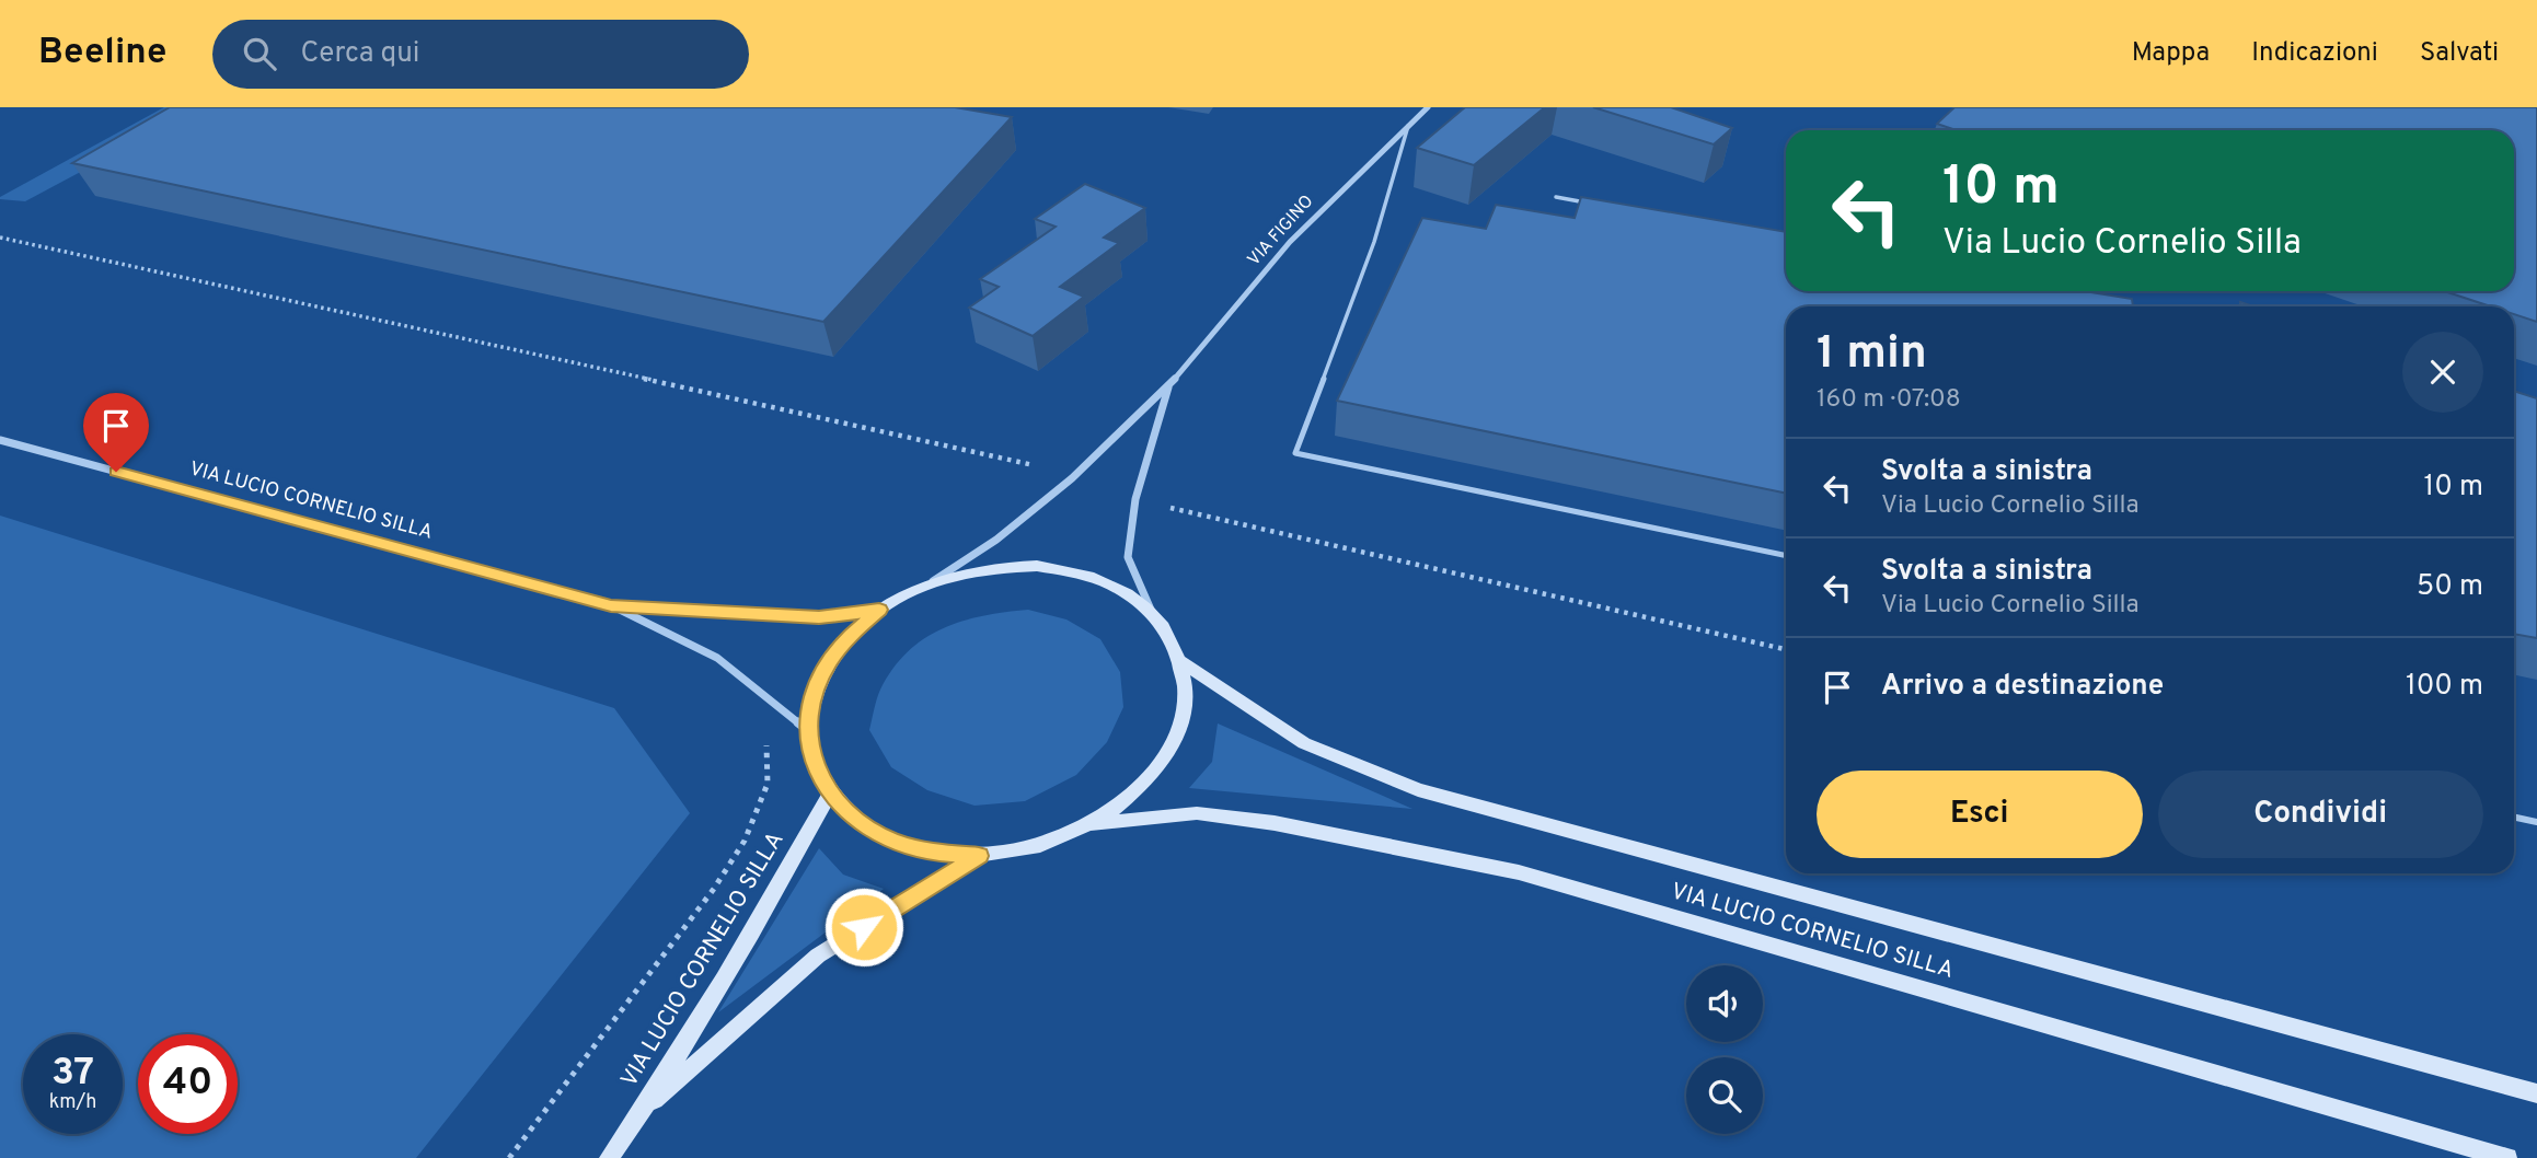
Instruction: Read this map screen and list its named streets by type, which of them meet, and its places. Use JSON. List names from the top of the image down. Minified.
{"streets":{"street":["VIA FIGINO","VIA LUCIO CORNELIO SILLA"]},"crossings":[["VIA FIGINO","VIA LUCIO CORNELIO SILLA"]],"page":{"header":"Beeline","search":"Cerca qui","nav":["Mappa","Indicazioni","Salvati"],"turn":["10 m","Via Lucio Cornelio Silla"],"heading":["1 min","160 m · 07:08"],"list":[{"name":"Svolta a sinistra","note":"Via Lucio Cornelio Silla","value":"10 m"},{"name":"Svolta a sinistra","note":"Via Lucio Cornelio Silla","value":"50 m"},{"name":"Arrivo a destinazione","value":"100 m"}],"buttons":["Esci","Condividi"],"speed":"37 km/h","limit":"40"}}
